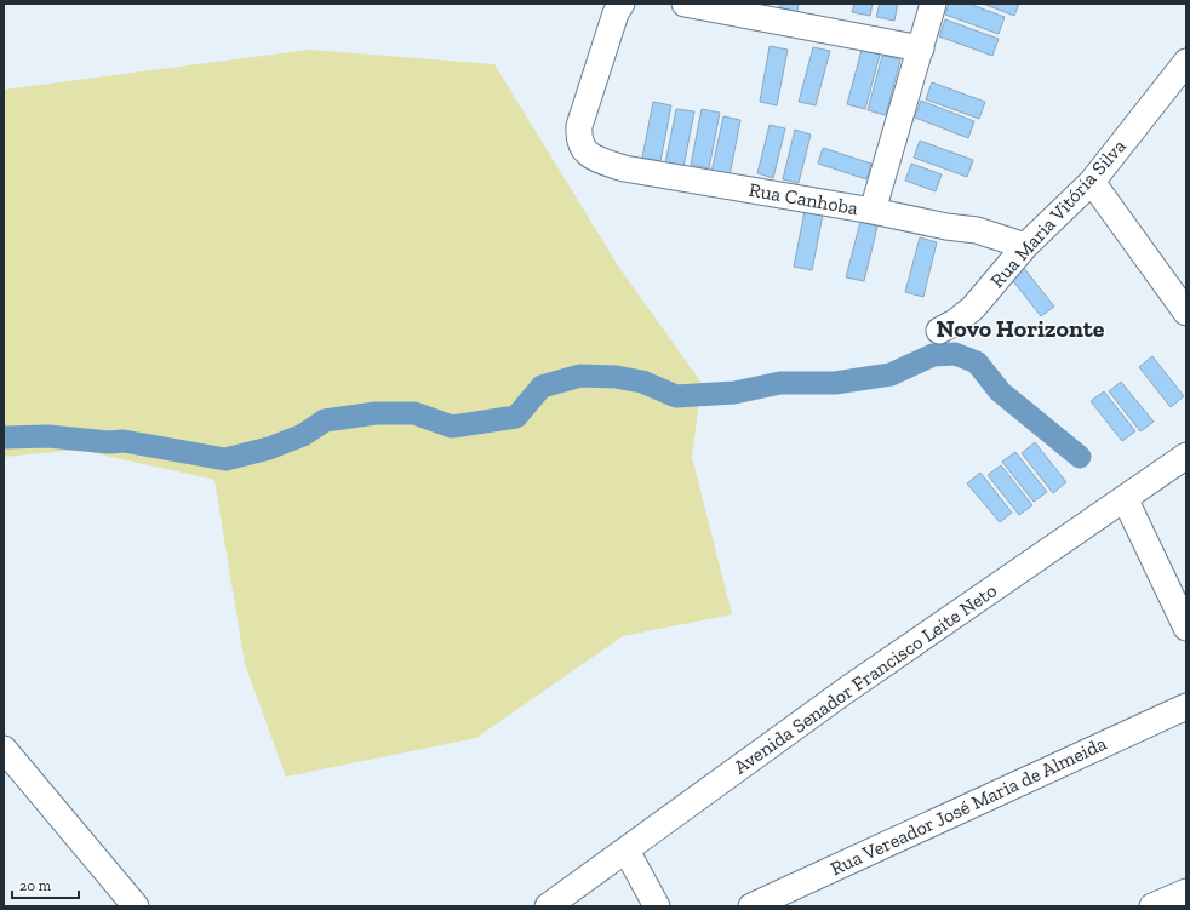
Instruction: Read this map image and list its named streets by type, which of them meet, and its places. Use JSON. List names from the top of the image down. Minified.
{"streets":{"street":["Rua Canhoba","Rua Maria Vitória Silva","Avenida Senador Francisco Leite Neto","Rua Vereador José Maria de Almeida"]},"crossings":[["Rua Canhoba","Rua Maria Vitória Silva"]],"districts":["Novo Horizonte"],"scale_bar":"20 m"}
